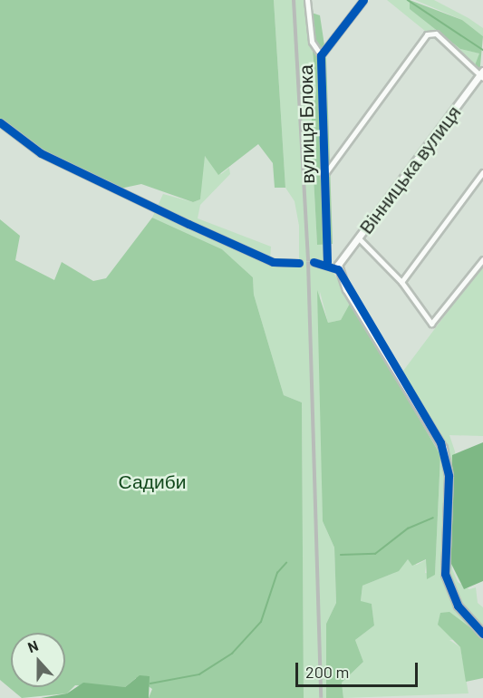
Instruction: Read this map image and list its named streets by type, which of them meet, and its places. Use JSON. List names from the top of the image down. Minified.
{"streets":{"street":["вулиця Блока","Вінницька вулиця"]},"parks":["Садиби"],"scale_bar":"200 m","north":"top"}
